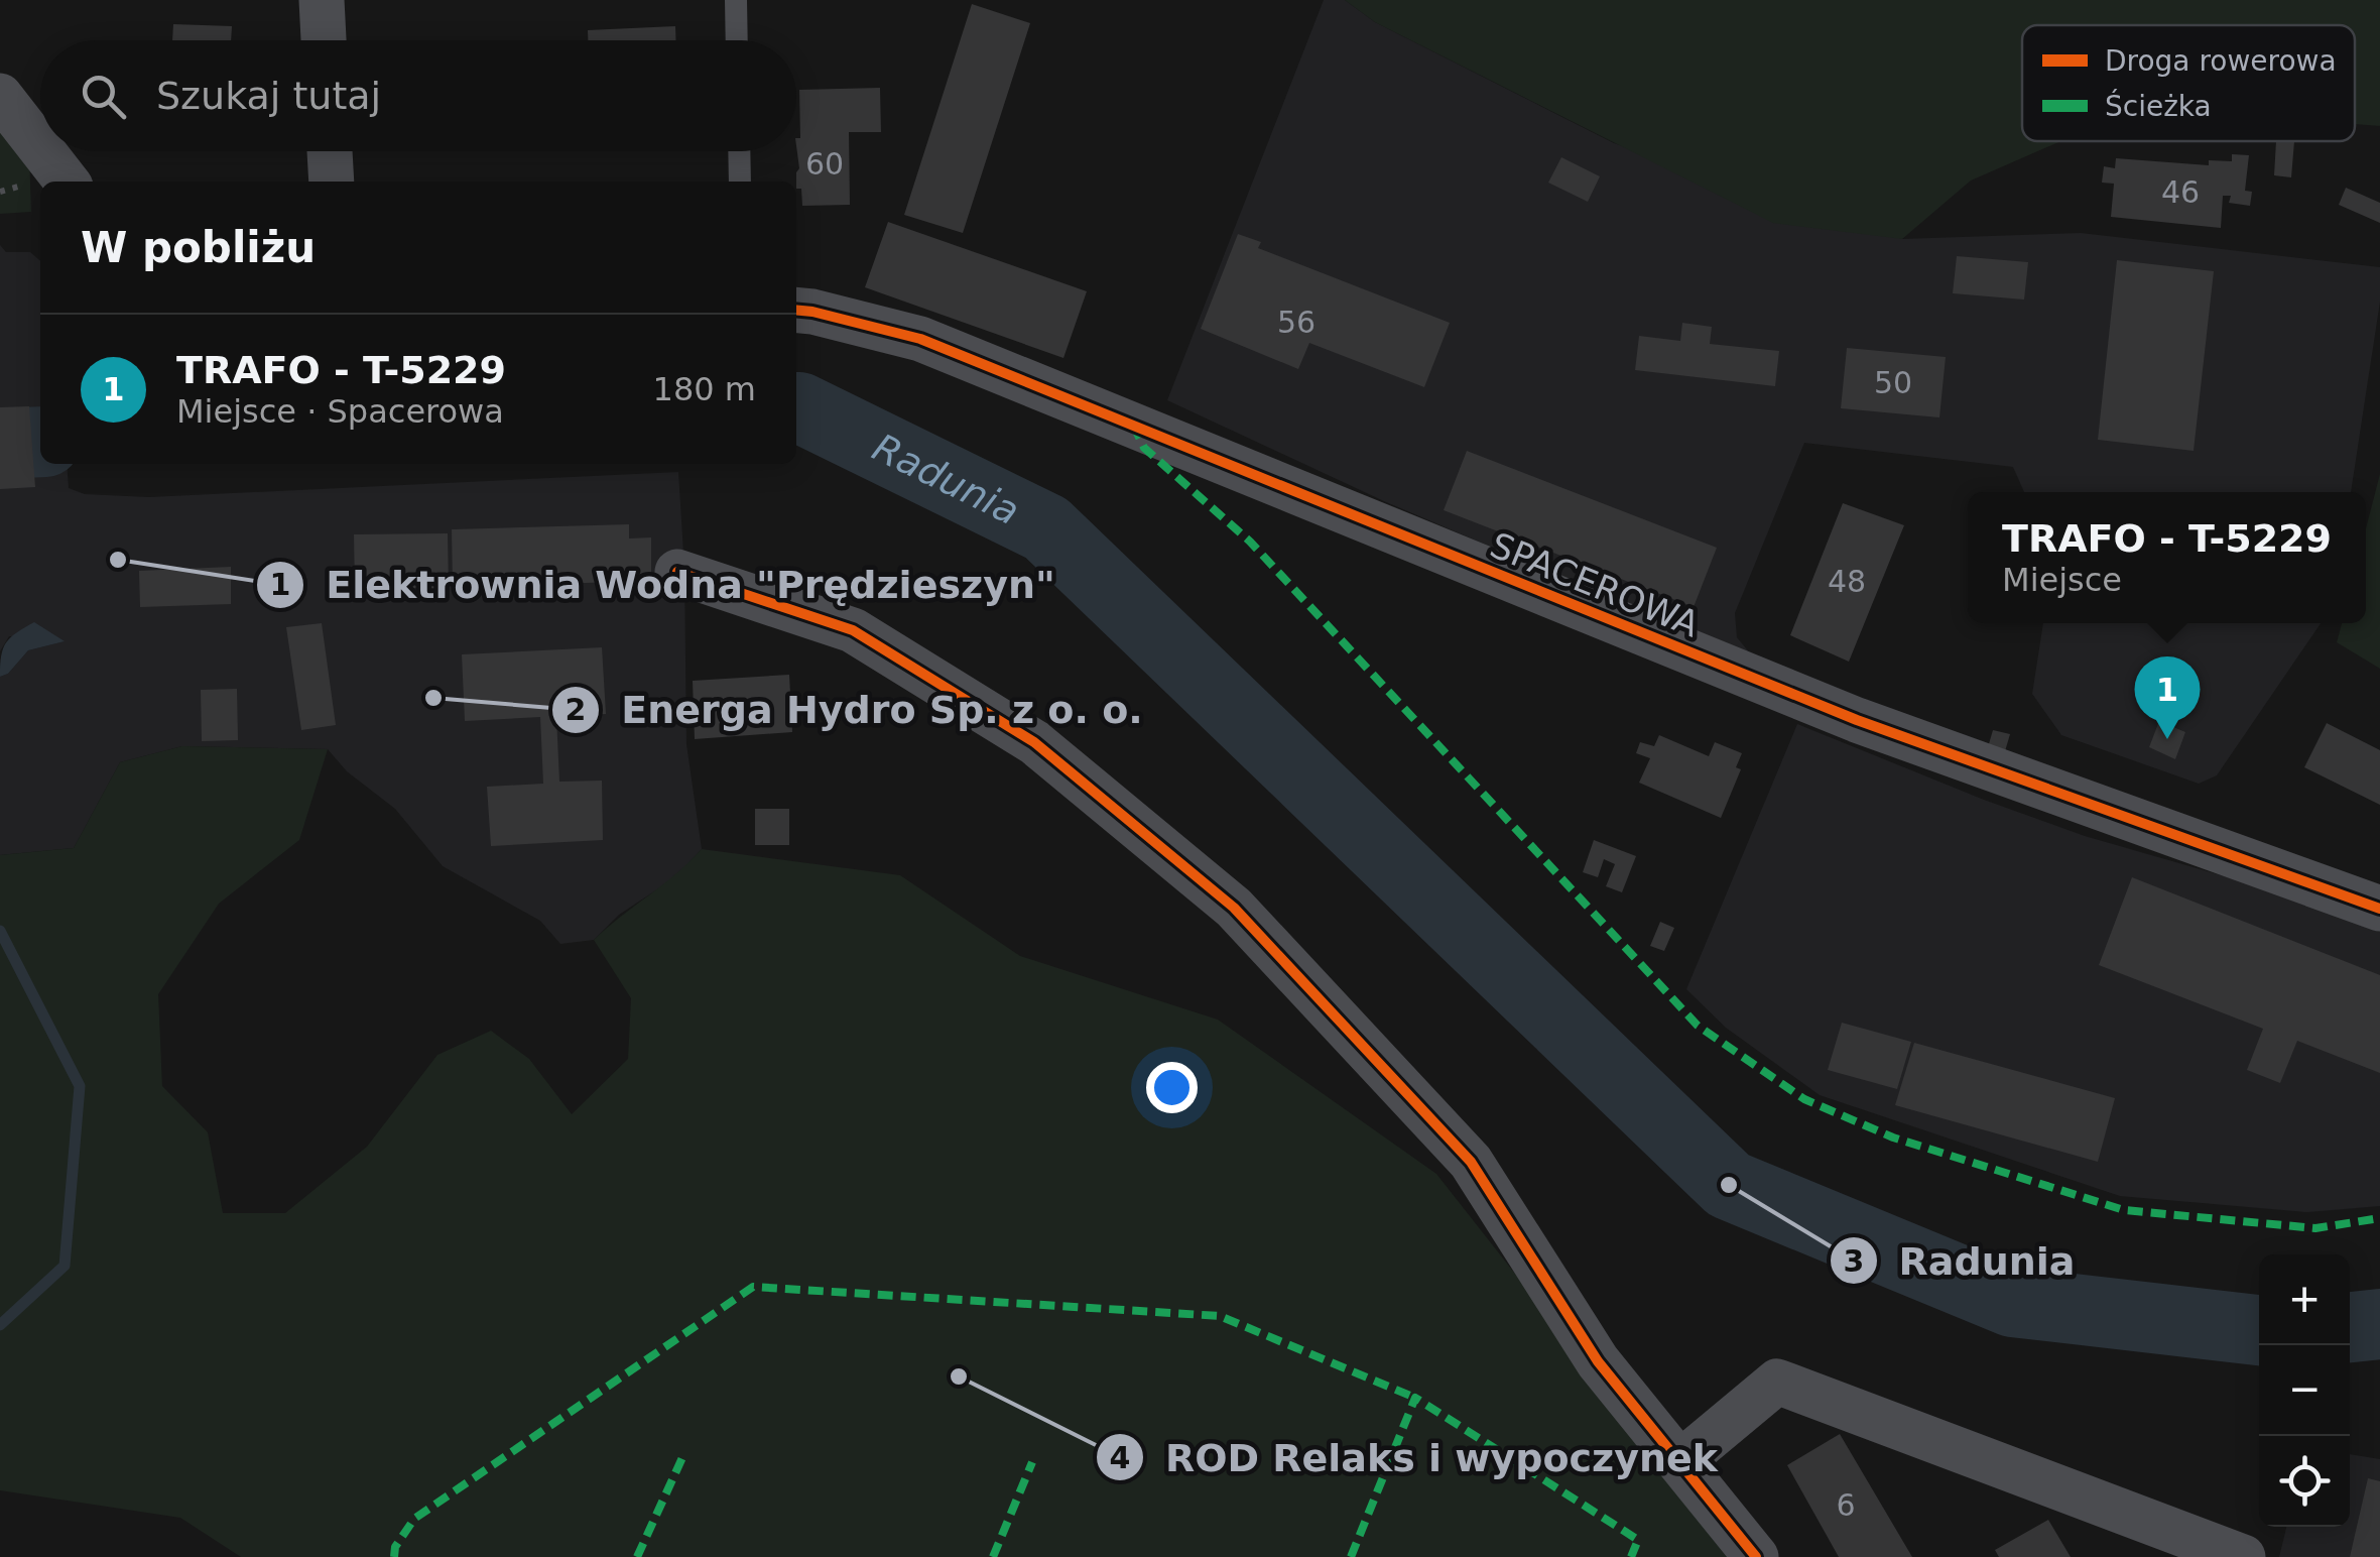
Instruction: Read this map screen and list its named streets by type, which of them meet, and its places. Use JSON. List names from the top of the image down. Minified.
{"streets":{"street":["SPACEROWA"]},"water":["Radunia"],"places":["Elektrownia Wodna \"Prędzieszyn\"","Energa Hydro Sp. z o. o.","Radunia","ROD Relaks i wypoczynek"],"house_numbers":["60","46","56","50","48","6"],"legend":["Droga rowerowa","Ścieżka"],"page":{"search":"Szukaj tutaj","heading":"W pobliżu","list":[{"mark":"1","name":"TRAFO - T-5229","note":"Miejsce · Spacerowa","value":"180 m"}],"popup":["TRAFO - T-5229","Miejsce"],"pins":"1","map_buttons":["+","−"]}}
